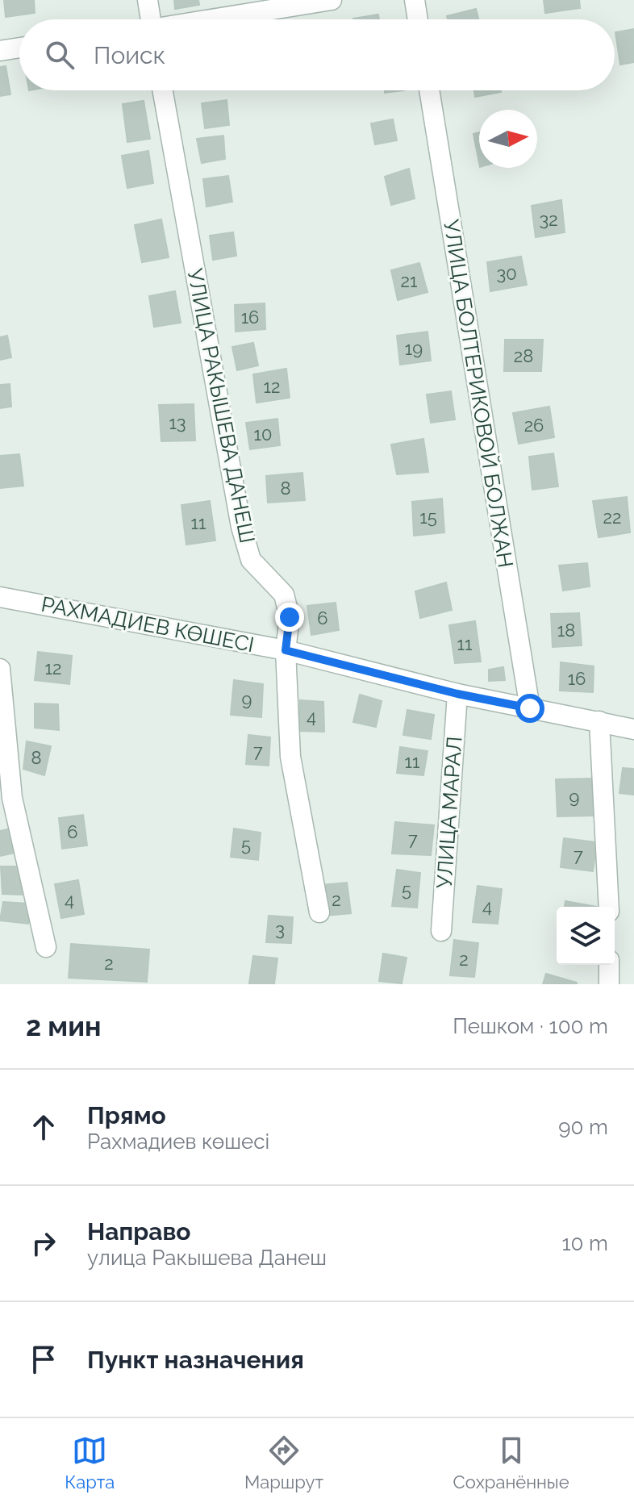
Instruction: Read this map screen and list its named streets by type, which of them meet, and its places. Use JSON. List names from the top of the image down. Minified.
{"streets":{"street":["УЛИЦА БОЛТЕРИКОВОЙ БОЛЖАН","УЛИЦА РАКЫШЕВА ДАНЕШ","РАХМАДИЕВ КӨШЕСІ","УЛИЦА МАРАЛ"]},"crossings":[["УЛИЦА БОЛТЕРИКОВОЙ БОЛЖАН","РАХМАДИЕВ КӨШЕСІ"],["УЛИЦА РАКЫШЕВА ДАНЕШ","РАХМАДИЕВ КӨШЕСІ"],["РАХМАДИЕВ КӨШЕСІ","УЛИЦА МАРАЛ"]],"house_numbers":["32","30","21","16","19","28","12","13","26","10","8","15","22","11","6","18","11","12","16","9","4","7","8","11","9","6","7","5","7","5","4","2","4","3","2","2"],"north":"right","page":{"search":"Поиск","heading":["2 мин","Пешком · 100 m"],"list":[["Прямо","Рахмадиев көшесі","90 m"],["Направо","улица Ракышева Данеш","10 m"],"Пункт назначения"],"nav":["Карта","Маршрут","Сохранённые"]}}
